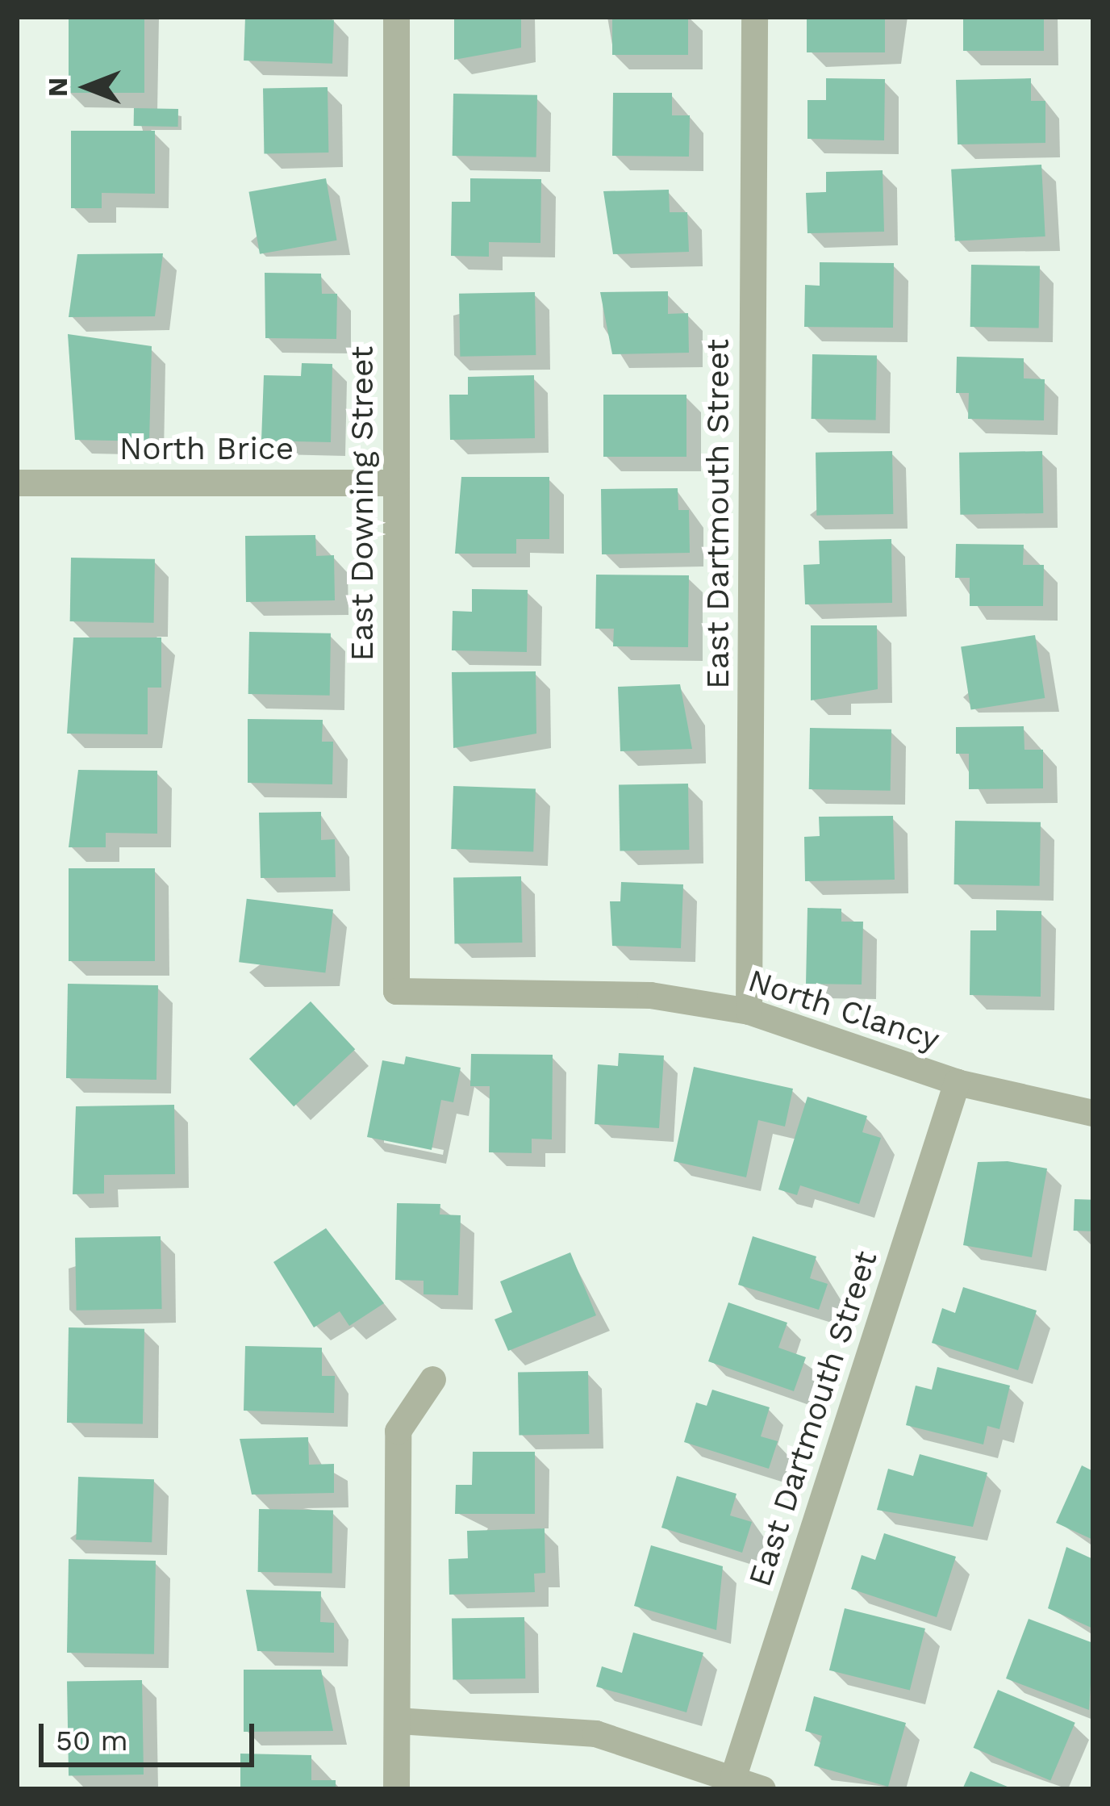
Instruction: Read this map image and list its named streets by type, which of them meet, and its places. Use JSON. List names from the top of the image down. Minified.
{"streets":{"street":["North Brice","East Downing Street","East Dartmouth Street","North Clancy"]},"crossings":[["North Brice","East Downing Street"],["East Downing Street","North Clancy"],["East Dartmouth Street","North Clancy"]],"scale_bar":"50 m","north":"left"}
